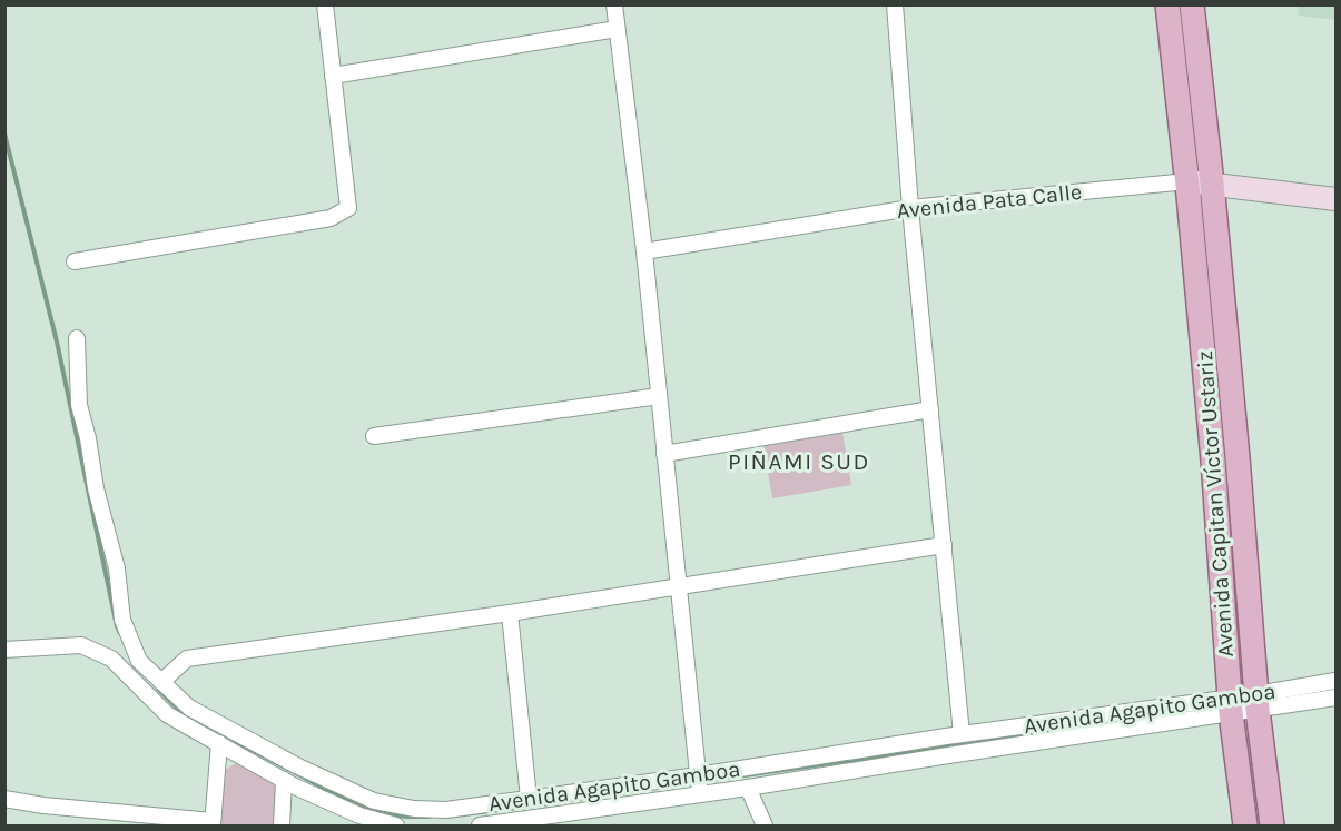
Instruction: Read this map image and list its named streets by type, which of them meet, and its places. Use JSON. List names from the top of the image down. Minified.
{"streets":{"main road":["Avenida Capitan Víctor Ustariz"],"street":["Avenida Pata Calle","Avenida Agapito Gamboa"]},"crossings":[["Avenida Pata Calle","Avenida Capitan Víctor Ustariz"],["Avenida Capitan Víctor Ustariz","Avenida Agapito Gamboa"]],"districts":["PIÑAMI SUD"]}
